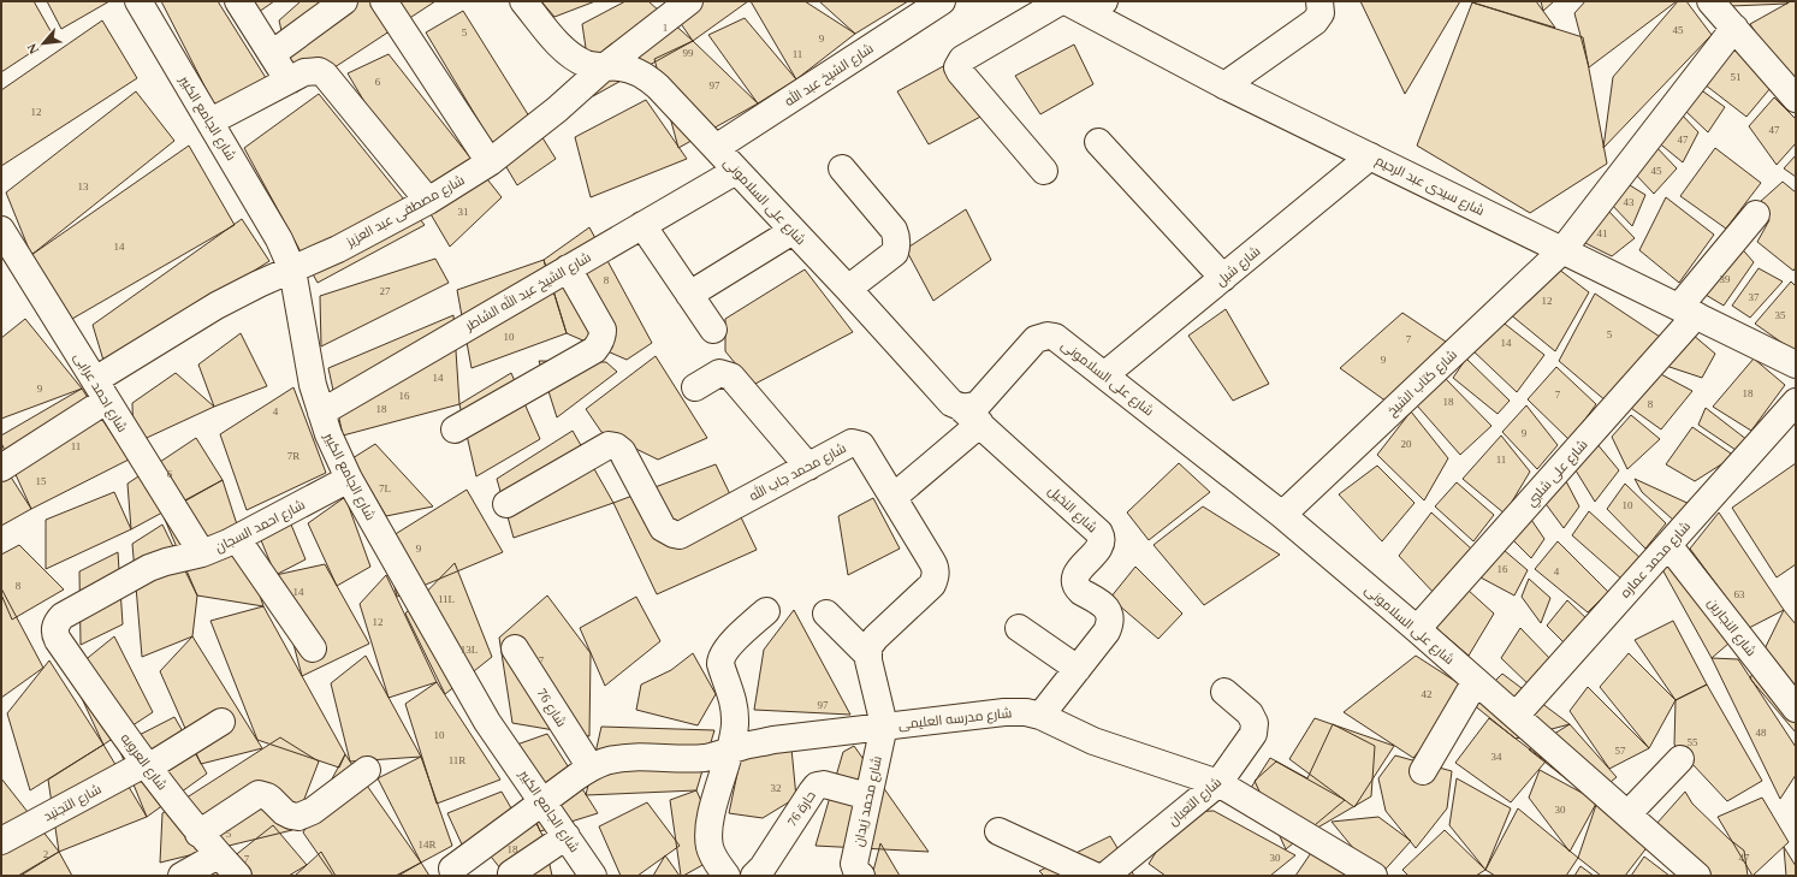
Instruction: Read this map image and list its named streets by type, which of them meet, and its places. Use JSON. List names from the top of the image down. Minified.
{"streets":{"street":["شارع الشيخ عبد الله","شارع الجامع الكبير","شارع سيدى عبد الرحيم","شارع على السلامونى","شارع مصطفى عبد العزيز","شارع شبل","شارع الشيخ عبد الله الشاطر","شارع كتاب الشيخ","شارع احمد عرابى","شارع محمد جاب الله","شارع على شلبي","شارع النخيل","شارع احمد السجان","شارع محمد عماره","شارع النجارين","شارع 76","شارع مدرسه العليمى","شارع العروبه","شارع محمد زيدان","شارع التعبان","شارع التجنيد","حارة 76"]},"crossings":[["شارع الشيخ عبد الله","شارع على السلامونى"],["شارع الجامع الكبير","شارع مصطفى عبد العزيز"],["شارع الجامع الكبير","شارع الشيخ عبد الله الشاطر"],["شارع الجامع الكبير","شارع احمد السجان"],["شارع الجامع الكبير","شارع مدرسه العليمى"],["شارع سيدى عبد الرحيم","شارع شبل"],["شارع سيدى عبد الرحيم","شارع كتاب الشيخ"],["شارع سيدى عبد الرحيم","شارع على شلبي"],["شارع على السلامونى","شارع مصطفى عبد العزيز"],["شارع على السلامونى","شارع شبل"],["شارع على السلامونى","شارع الشيخ عبد الله الشاطر"],["شارع على السلامونى","شارع كتاب الشيخ"],["شارع على السلامونى","شارع على شلبي"],["شارع على السلامونى","شارع النخيل"],["شارع على السلامونى","شارع محمد عماره"],["شارع مصطفى عبد العزيز","شارع احمد عرابى"],["شارع احمد عرابى","شارع احمد السجان"],["شارع النخيل","شارع مدرسه العليمى"],["شارع احمد السجان","شارع العروبه"],["شارع محمد عماره","شارع النجارين"],["شارع 76","شارع مدرسه العليمى"],["شارع مدرسه العليمى","شارع محمد زيدان"],["شارع مدرسه العليمى","شارع التعبان"],["شارع العروبه","شارع التجنيد"],["شارع محمد زيدان","حارة 76"]],"house_numbers":["1","45","5","9","99","11","51","6","97","12","47","47","45","13","43","31","41","14","39","8","27","37","12","35","5","10","7","14","9","14","9","18","7","16","18","8","18","4","9","20","11","7R","11","6","15","7L","10","9","16","4","8","14","63","11L","12","13L","7","42","97","48","10","55","57","34","11R","32","30","5","14R","18","2","30","47","7"],"north":"bottom left"}
